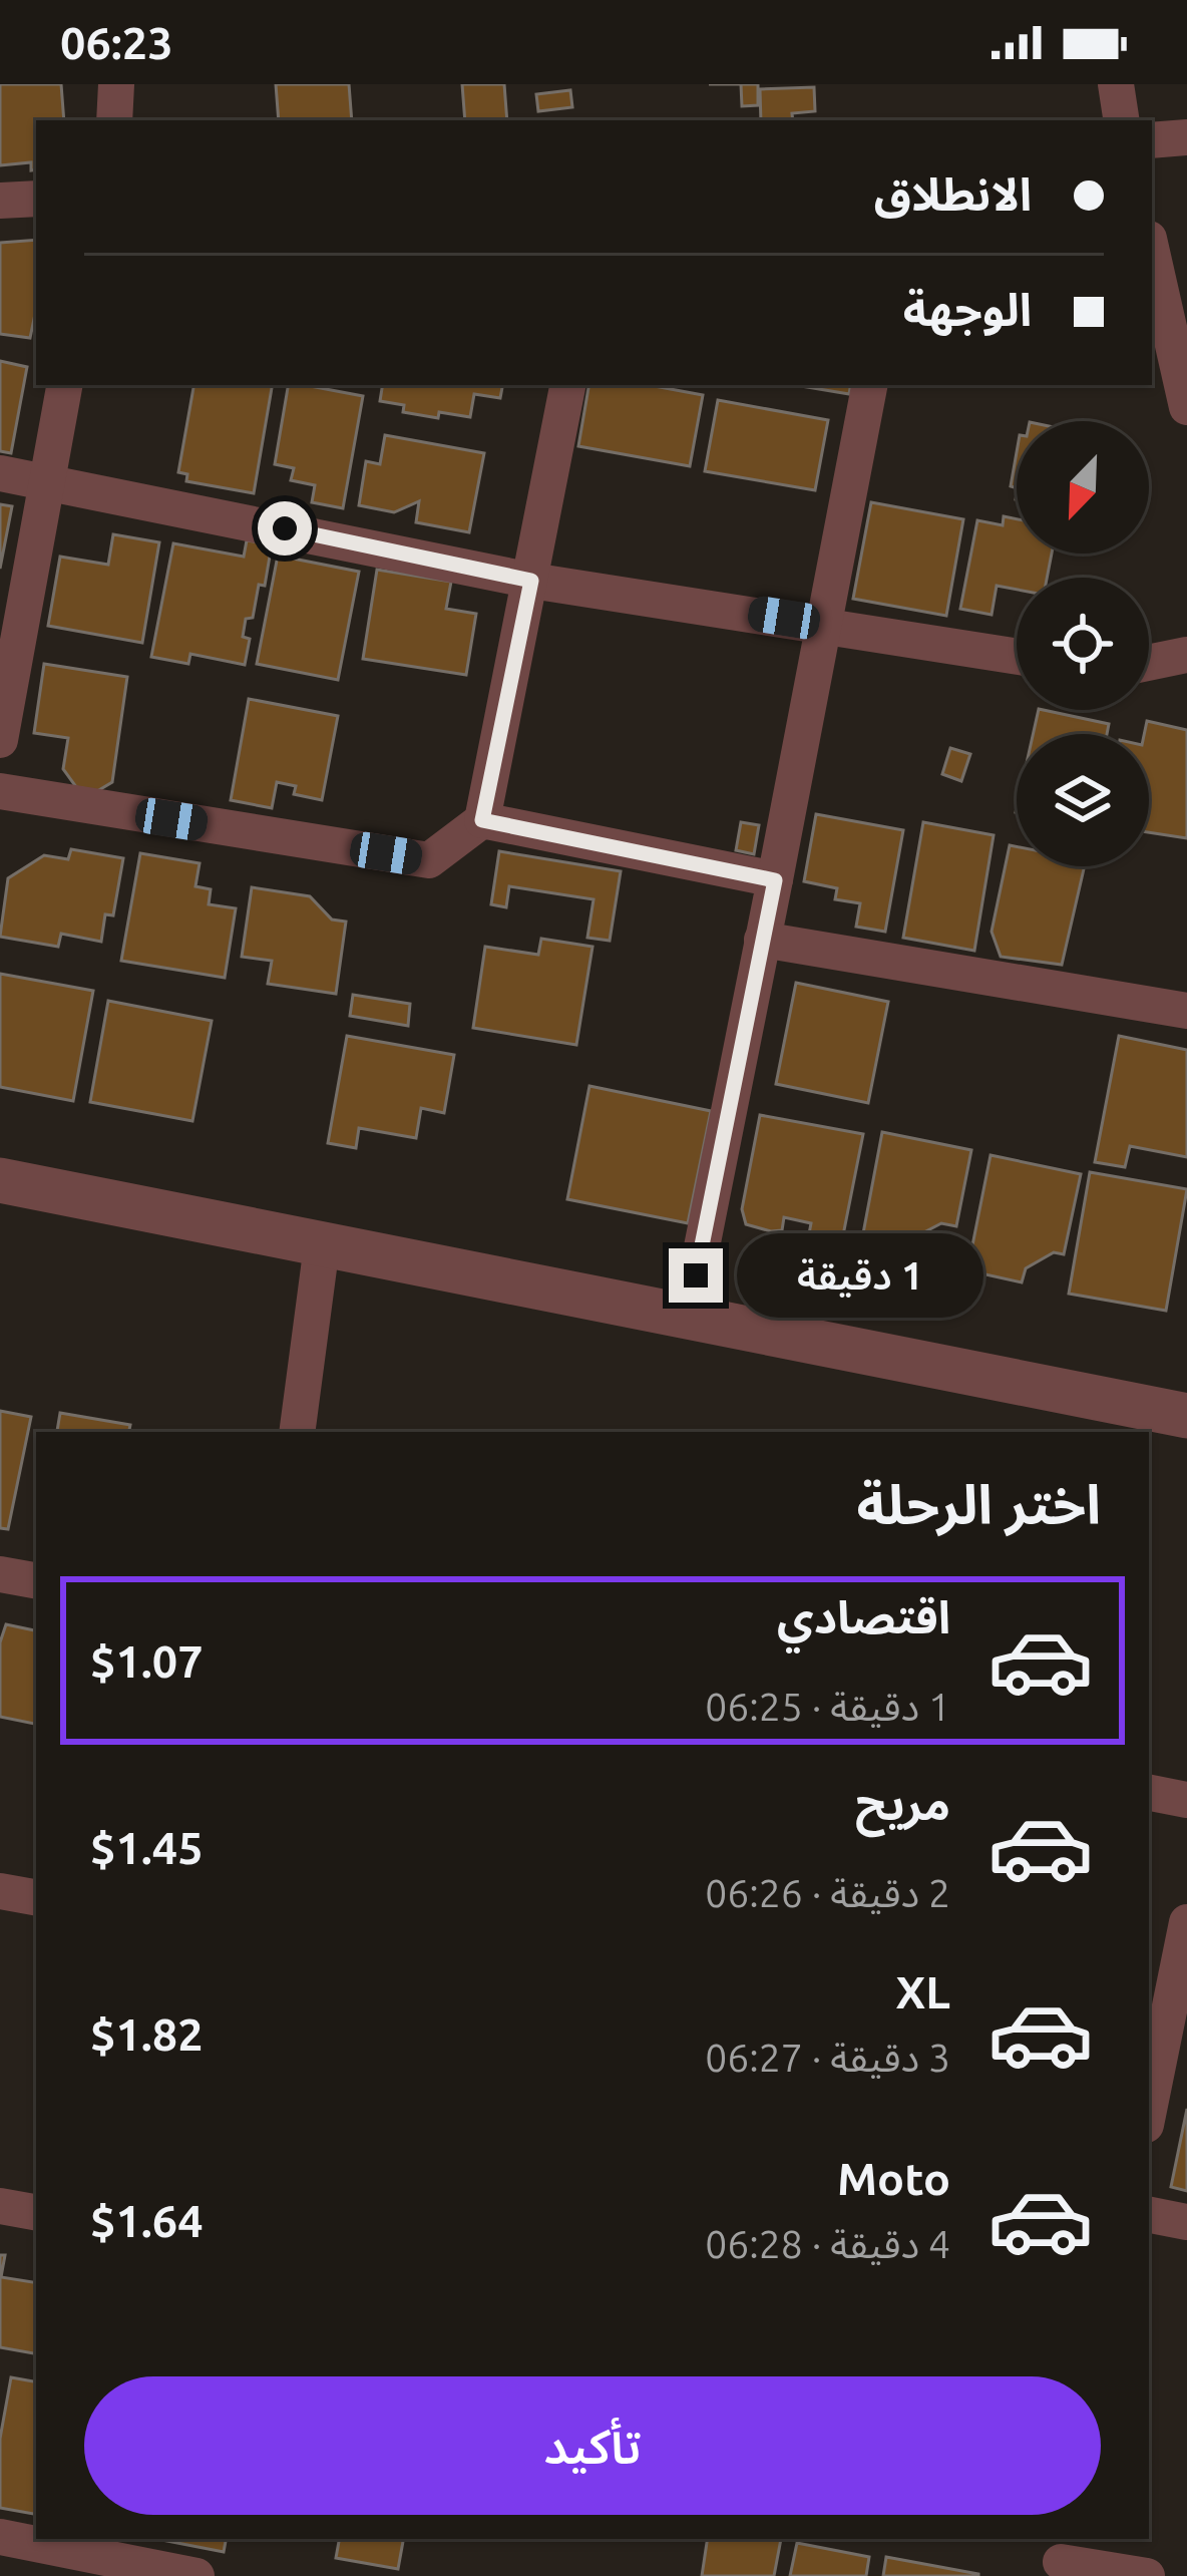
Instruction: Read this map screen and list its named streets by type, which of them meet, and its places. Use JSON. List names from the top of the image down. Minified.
{"north":"bottom left","page":{"status":"06:23","banner":["الانطلاق","الوجهة"],"bubble":"1 دقيقة","heading":"اختر الرحلة","list":[{"name":"اقتصادي","note":"1 دقيقة · 06:25","value":"$1.07"},{"name":"مريح","note":"2 دقيقة · 06:26","value":"$1.45"},{"name":"XL","note":"3 دقيقة · 06:27","value":"$1.82"},{"name":"Moto","note":"4 دقيقة · 06:28","value":"$1.64"}],"buttons":"تأكيد"}}
